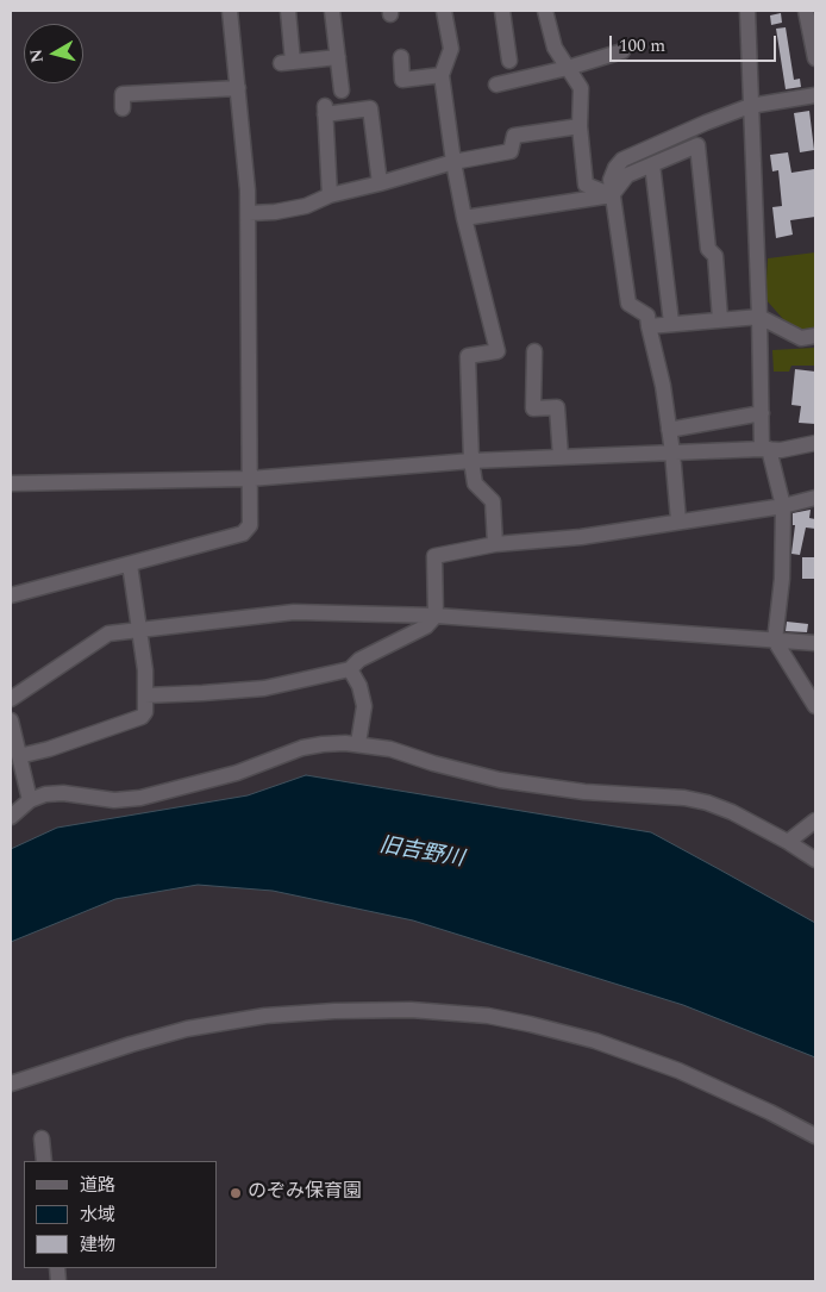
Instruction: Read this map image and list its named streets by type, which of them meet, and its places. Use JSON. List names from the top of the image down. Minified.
{"water":["旧吉野川"],"places":["のぞみ保育園"],"legend":["道路","水域","建物"],"scale_bar":"100 m","north":"left"}
